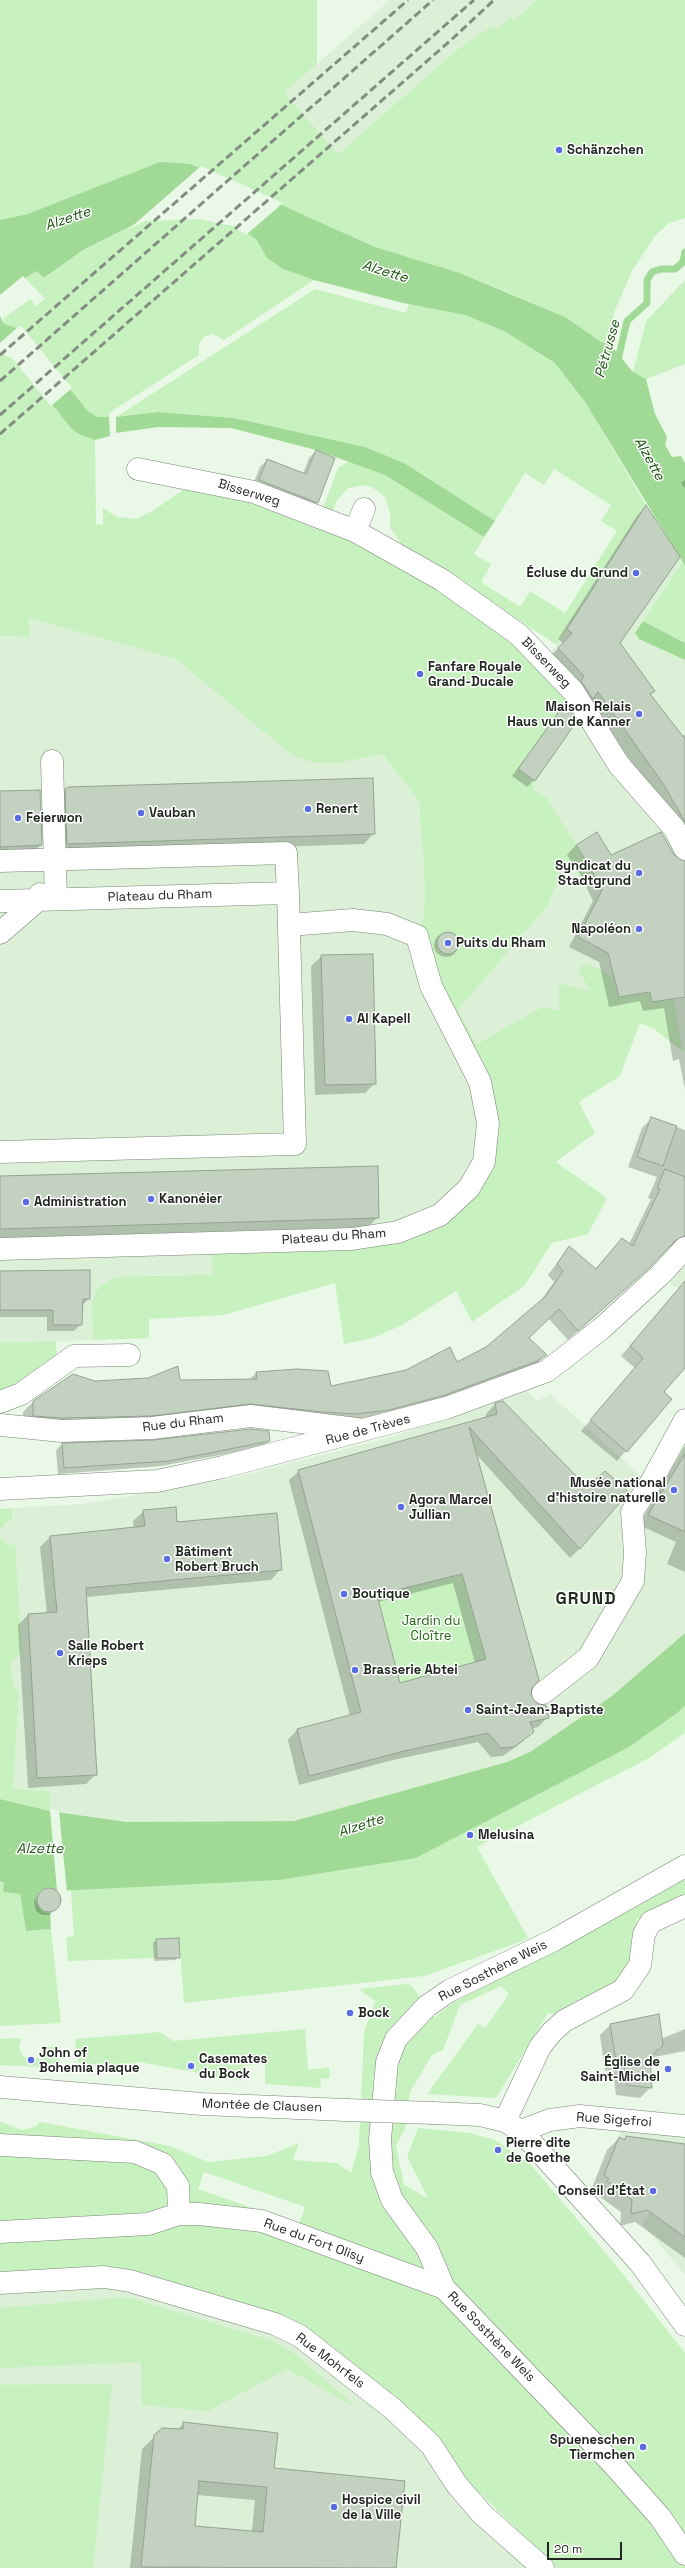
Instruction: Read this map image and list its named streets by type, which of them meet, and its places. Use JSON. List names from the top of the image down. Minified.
{"streets":{"street":["Bisserweg","Plateau du Rham","Rue du Rham","Rue de Trèves","Rue Sosthène Weis","Montée de Clausen","Rue Sigefroi","Rue du Fort Olisy","Rue Mohrfels"]},"crossings":[["Rue du Rham","Rue de Trèves"],["Rue Sosthène Weis","Rue du Fort Olisy"],["Montée de Clausen","Rue Sigefroi"]],"districts":["GRUND"],"water":["Alzette","Pétrusse"],"parks":["Jardin du Cloître"],"places":["Schänzchen","Écluse du Grund","Fanfare Royale Grand-Ducale","Maison Relais Haus vun de Kanner","Renert","Vauban","Feierwon","Syndicat du Stadtgrund","Napoléon","Puits du Rham","Al Kapell","Kanonéier","Administration","Musée national d'histoire naturelle","Agora Marcel Jullian","Bâtiment Robert Bruch","Boutique","Salle Robert Krieps","Brasserie Abtei","Saint-Jean-Baptiste","Melusina","Bock","John of Bohemia plaque","Casemates du Bock","Église de Saint-Michel","Pierre dite de Goethe","Conseil d'État","Spueneschen Tiermchen","Hospice civil de la Ville"],"scale_bar":"20 m"}
